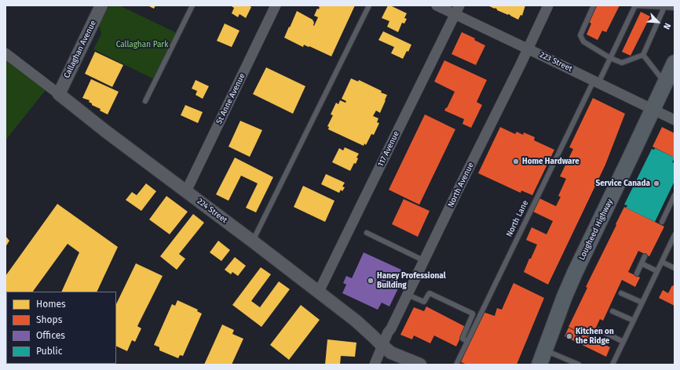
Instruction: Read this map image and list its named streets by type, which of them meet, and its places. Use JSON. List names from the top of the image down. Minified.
{"streets":{"main road":["Lougheed Highway"],"street":["Callaghan Avenue","223 Street","St Anne Avenue","117 Avenue","North Avenue","224 Street"],"lane":["North Lane"]},"crossings":[["Callaghan Avenue","224 Street"],["223 Street","117 Avenue"],["223 Street","North Avenue"],["223 Street","North Lane"],["223 Street","Lougheed Highway"],["St Anne Avenue","224 Street"],["117 Avenue","224 Street"],["North Avenue","224 Street"]],"parks":["Callaghan Park"],"places":["Home Hardware","Service Canada","Haney Professional Building","Kitchen on the Ridge"],"legend":["Homes","Shops","Offices","Public"],"north":"bottom right"}
